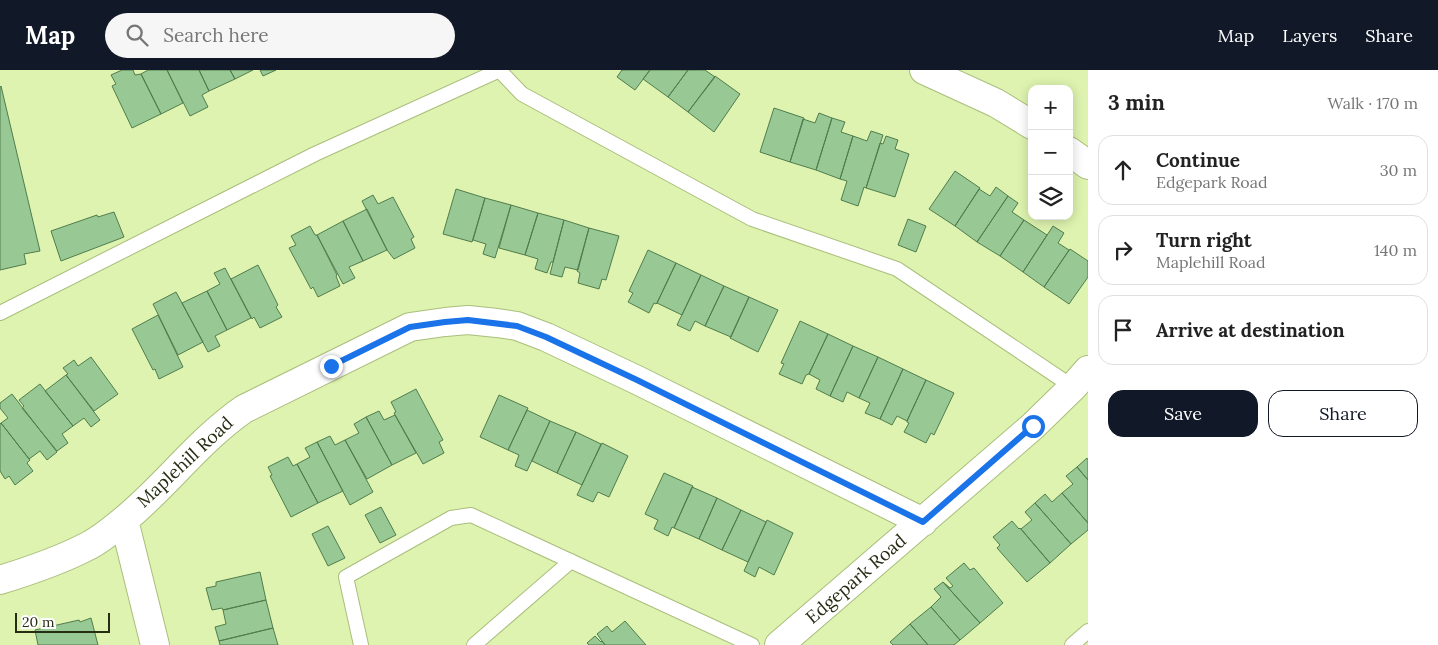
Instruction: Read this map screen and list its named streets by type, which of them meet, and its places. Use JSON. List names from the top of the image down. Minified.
{"streets":{"street":["Maplehill Road","Edgepark Road"]},"crossings":[["Maplehill Road","Edgepark Road"]],"scale_bar":"20 m","page":{"header":"Map","search":"Search here","nav":["Map","Layers","Share"],"heading":["3 min","Walk · 170 m"],"map_buttons":["+","−"],"list":[["Continue","Edgepark Road","30 m"],["Turn right","Maplehill Road","140 m"],"Arrive at destination"],"buttons":["Save","Share"],"scale":"20 m"}}
